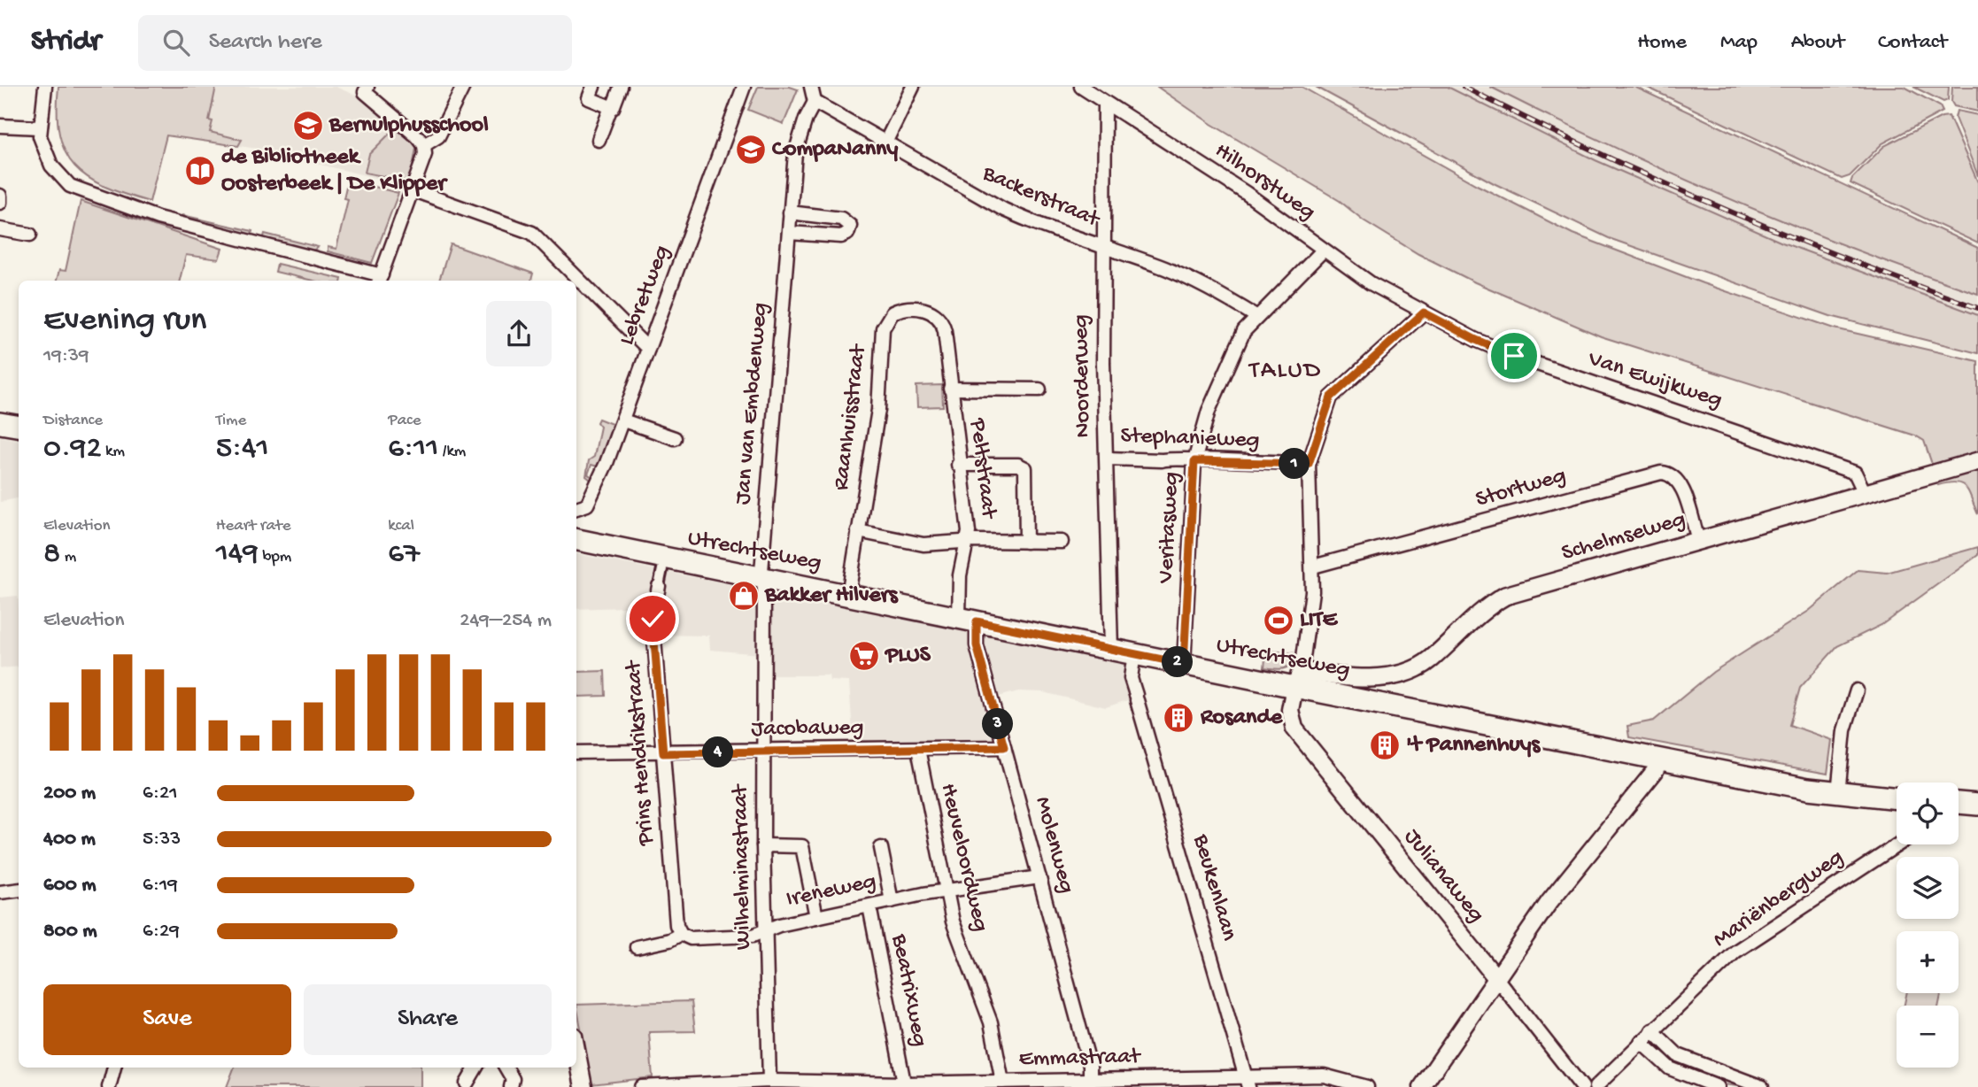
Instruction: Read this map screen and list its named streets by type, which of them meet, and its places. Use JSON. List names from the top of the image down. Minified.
{"streets":{"main road":["Schelmseweg","Utrechtseweg"],"street":["Hilhorstweg","Backerstraat","Lebretweg","Noorderweg","Van Ewijkweg","Jan van Embdenweg","Raanhuisstraat","Stephanieweg","Peltstraat","Stortweg","Veritasweg","Jacobaweg","Prins Hendrikstraat","Molenweg","Heuveloordweg","Wilhelminastraat","Julianaweg","Beukenlaan","Ireneweg","Mariënbergweg","Beatrixweg","Emmastraat"]},"crossings":[["Hilhorstweg","Noorderweg"],["Hilhorstweg","Van Ewijkweg"],["Hilhorstweg","Veritasweg"],["Backerstraat","Noorderweg"],["Backerstraat","Jan van Embdenweg"],["Backerstraat","Veritasweg"],["Noorderweg","Stephanieweg"],["Noorderweg","Utrechtseweg"],["Van Ewijkweg","Schelmseweg"],["Jan van Embdenweg","Utrechtseweg"],["Jan van Embdenweg","Wilhelminastraat"],["Raanhuisstraat","Peltstraat"],["Raanhuisstraat","Utrechtseweg"],["Stephanieweg","Veritasweg"],["Peltstraat","Utrechtseweg"],["Peltstraat","Molenweg"],["Stortweg","Schelmseweg"],["Veritasweg","Utrechtseweg"],["Schelmseweg","Utrechtseweg"],["Schelmseweg","Julianaweg"],["Utrechtseweg","Molenweg"],["Utrechtseweg","Wilhelminastraat"],["Utrechtseweg","Julianaweg"],["Utrechtseweg","Beukenlaan"],["Jacobaweg","Prins Hendrikstraat"],["Jacobaweg","Molenweg"],["Jacobaweg","Heuveloordweg"],["Jacobaweg","Wilhelminastraat"],["Prins Hendrikstraat","Ireneweg"],["Molenweg","Ireneweg"],["Molenweg","Emmastraat"],["Heuveloordweg","Ireneweg"],["Heuveloordweg","Emmastraat"],["Wilhelminastraat","Ireneweg"],["Wilhelminastraat","Emmastraat"],["Beukenlaan","Emmastraat"],["Ireneweg","Beatrixweg"],["Beatrixweg","Emmastraat"]],"districts":["TALUD"],"places":{"school or university":["Bernulphusschool","CompaNanny"],"library":["de Bibliotheek Oosterbeek | De Klipper"],"shop":["Bakker Hilvers"],"sports":["LITE"],"supermarket":["PLUS"],"building":["Rosande","'t Pannenhuys"]},"page":{"header":"Stridr","search":"Search here","nav":["Home","Map","About","Contact"],"heading":["Evening run","19:39"],"stats":[["Distance","0.92 km"],["Time","5:41"],["Pace","6:11 /km"],["Elevation","8 m"],["Heart rate","149 bpm"],["kcal","67"]],"pins":["1","2","3","4"],"chart":["Elevation","249–254 m"],"list":[{"name":"200 m","note":"6:21"},{"name":"400 m","note":"5:33"},{"name":"600 m","note":"6:19"},{"name":"800 m","note":"6:29"}],"map_buttons":["+","−"],"buttons":["Save","Share"]}}
